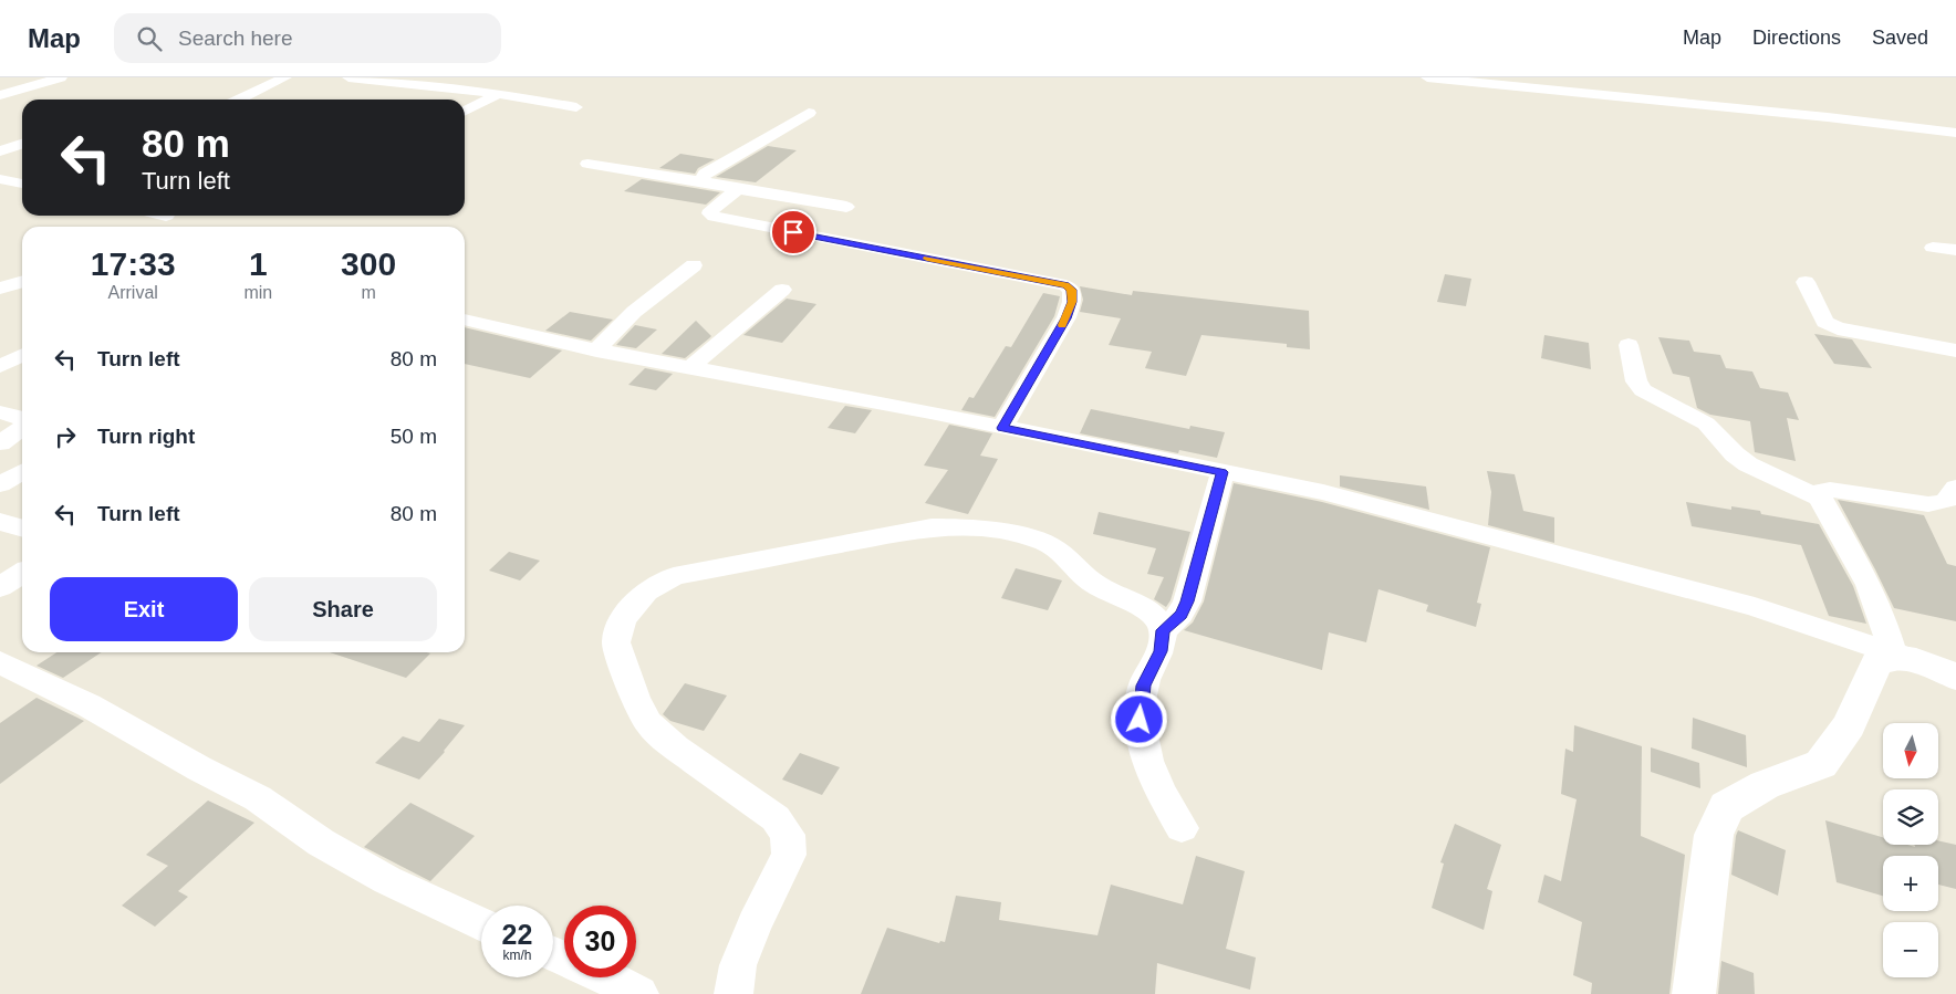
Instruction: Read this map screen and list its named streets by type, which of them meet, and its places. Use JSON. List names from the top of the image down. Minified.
{"north":"bottom","page":{"header":"Map","search":"Search here","nav":["Map","Directions","Saved"],"turn":["80 m","Turn left"],"eta":["17:33","Arrival","1","min","300","m"],"list":[{"name":"Turn left","value":"80 m"},{"name":"Turn right","value":"50 m"},{"name":"Turn left","value":"80 m"}],"buttons":["Exit","Share"],"map_buttons":["+","−"],"speed":"22 km/h","limit":"30"}}
